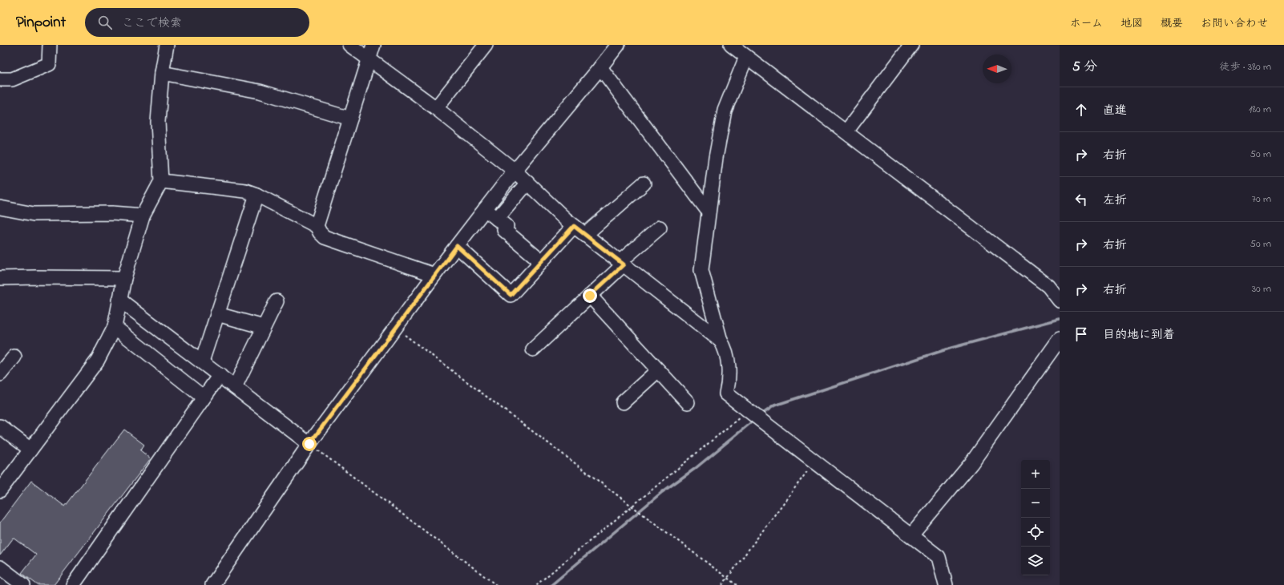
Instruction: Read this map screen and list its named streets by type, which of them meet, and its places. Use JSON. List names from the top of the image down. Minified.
{"north":"left","page":{"header":"Pinpoint","search":"ここで検索","nav":["ホーム","地図","概要","お問い合わせ"],"heading":["5 分","徒歩 · 380 m"],"list":[["直進","180 m"],["右折","50 m"],["左折","70 m"],["右折","50 m"],["右折","30 m"],"目的地に到着"],"map_buttons":["+","−"]}}
